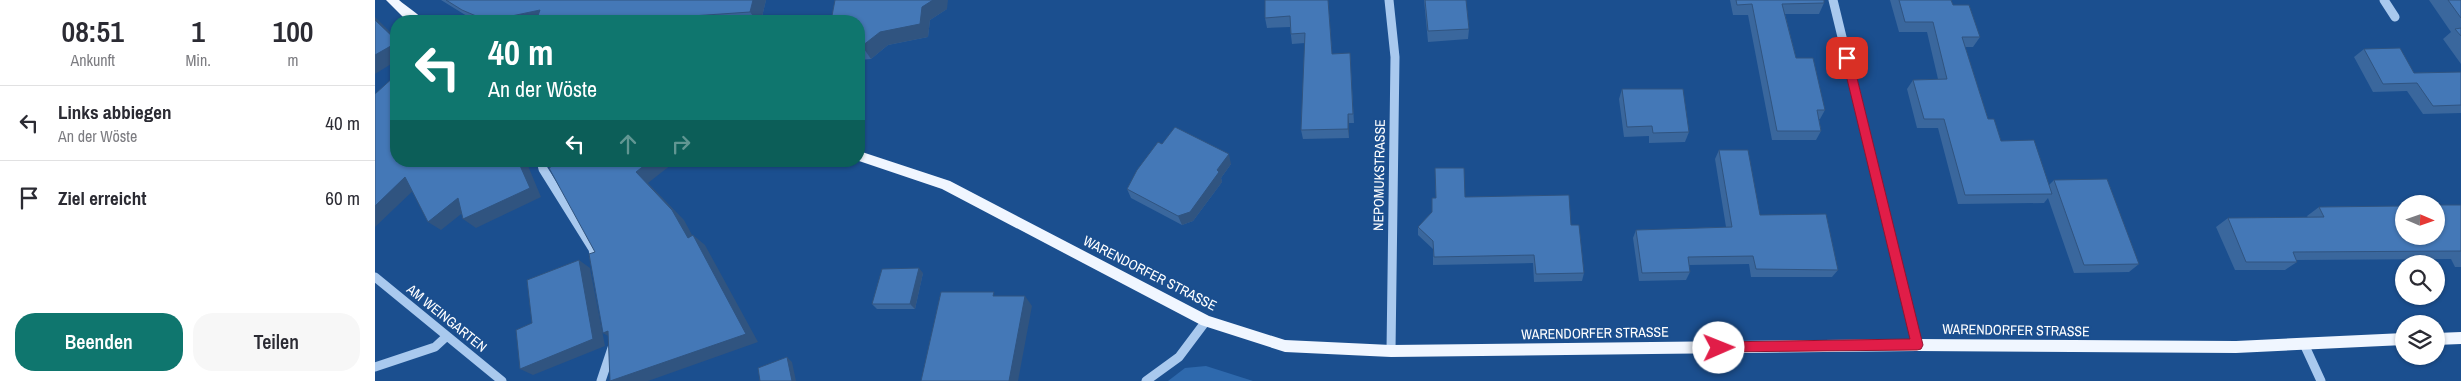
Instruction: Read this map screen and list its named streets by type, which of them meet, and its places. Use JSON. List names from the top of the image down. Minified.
{"streets":{"main road":["WARENDORFER STRASSE"],"street":["NEPOMUKSTRASSE","AM WEINGARTEN"]},"crossings":[["NEPOMUKSTRASSE","WARENDORFER STRASSE"]],"north":"right","page":{"eta":["08:51","Ankunft","1","Min.","100","m"],"turn":["40 m","An der Wöste"],"list":[{"name":"Links abbiegen","note":"An der Wöste","value":"40 m"},{"name":"Ziel erreicht","value":"60 m"}],"buttons":["Beenden","Teilen"]}}
